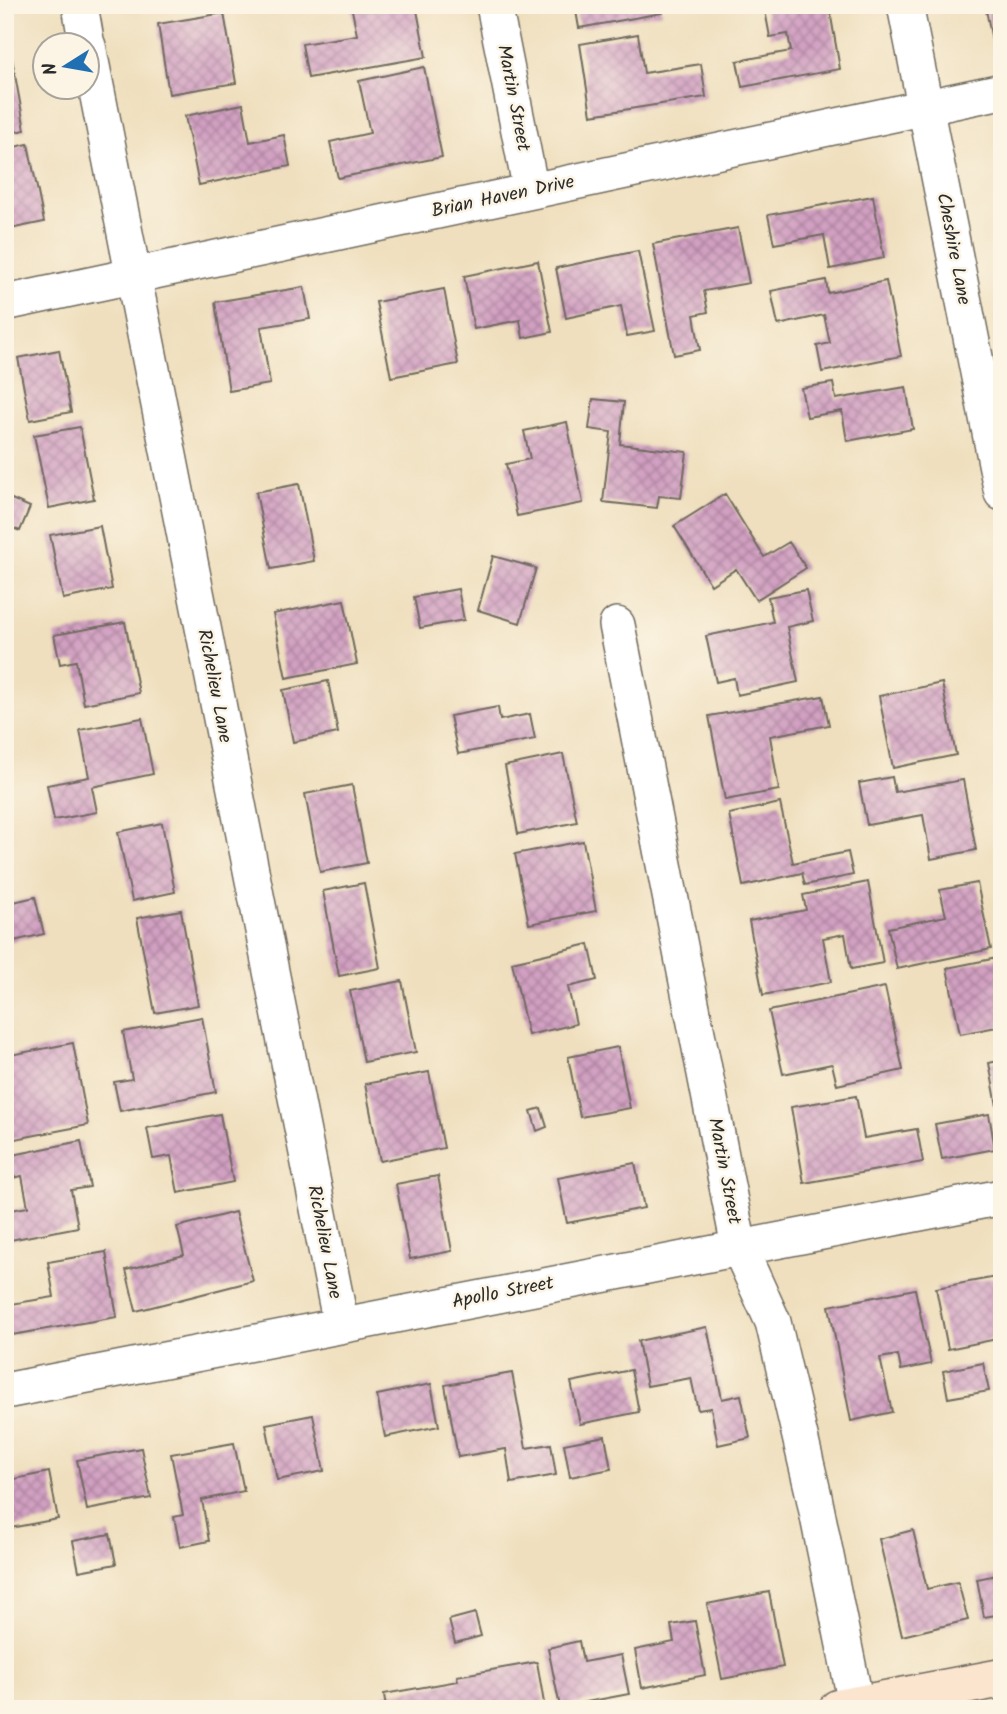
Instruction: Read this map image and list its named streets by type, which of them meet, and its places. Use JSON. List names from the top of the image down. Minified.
{"streets":{"street":["Martin Street","Brian Haven Drive","Cheshire Lane","Richelieu Lane","Apollo Street"]},"crossings":[["Martin Street","Brian Haven Drive"],["Martin Street","Apollo Street"],["Brian Haven Drive","Cheshire Lane"],["Brian Haven Drive","Richelieu Lane"],["Richelieu Lane","Apollo Street"]],"north":"left"}
